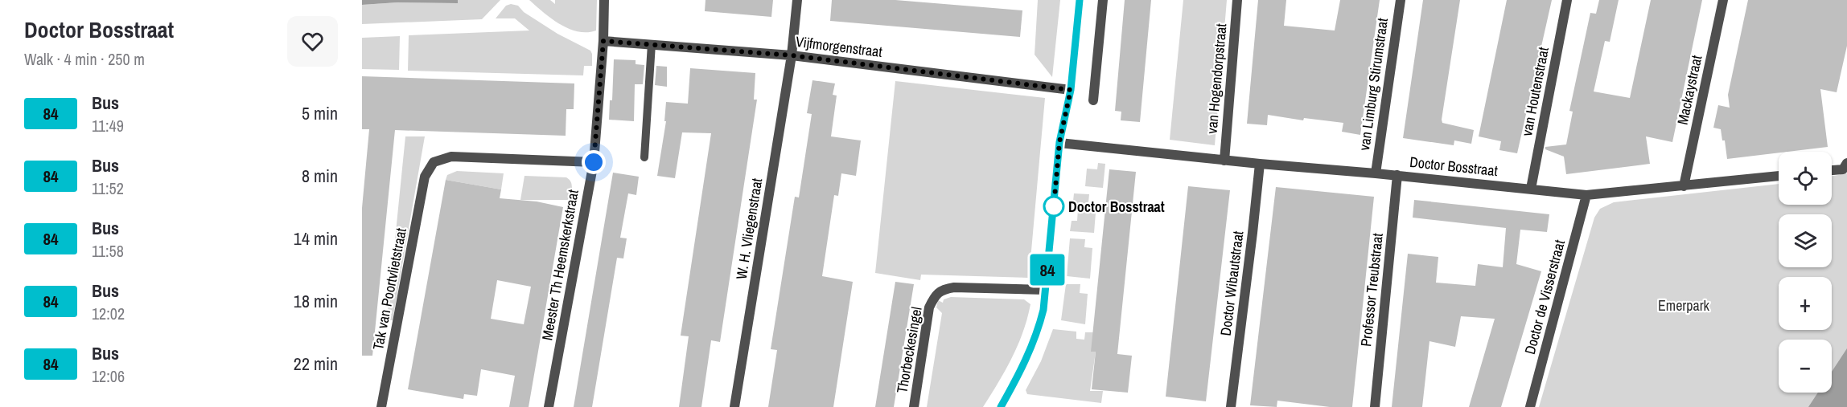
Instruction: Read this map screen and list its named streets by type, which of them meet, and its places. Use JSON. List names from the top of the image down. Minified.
{"streets":{"street":["Vijfmorgenstraat","van Hogendorpstraat","van Limburg Stirumstraat","Mackaystraat","van Houtenstraat","Doctor Bosstraat","W. H. Vliegenstraat","Meester Th Heemskerkstraat","Doctor Wibautstraat","Tak van Poortvlietstraat","Professor Treubstraat","Doctor de Visserstraat","Thorbeckesingel"]},"crossings":[["Vijfmorgenstraat","W. H. Vliegenstraat"],["Vijfmorgenstraat","Meester Th Heemskerkstraat"],["van Hogendorpstraat","Doctor Bosstraat"],["van Limburg Stirumstraat","Doctor Bosstraat"],["Mackaystraat","Doctor Bosstraat"],["van Houtenstraat","Doctor Bosstraat"],["Doctor Bosstraat","Doctor Wibautstraat"],["Doctor Bosstraat","Professor Treubstraat"],["Doctor Bosstraat","Doctor de Visserstraat"],["Meester Th Heemskerkstraat","Tak van Poortvlietstraat"]],"parks":["Emerpark"],"places":["Doctor Bosstraat"],"lines":["bus line 84"],"page":{"heading":["Doctor Bosstraat","Walk · 4 min · 250 m"],"on_map":"84","list":[{"mark":"84","name":"Bus","note":"11:49","value":"5 min"},{"mark":"84","name":"Bus","note":"11:52","value":"8 min"},{"mark":"84","name":"Bus","note":"11:58","value":"14 min"},{"mark":"84","name":"Bus","note":"12:02","value":"18 min"},{"mark":"84","name":"Bus","note":"12:06","value":"22 min"}],"map_buttons":["+","−"]}}
